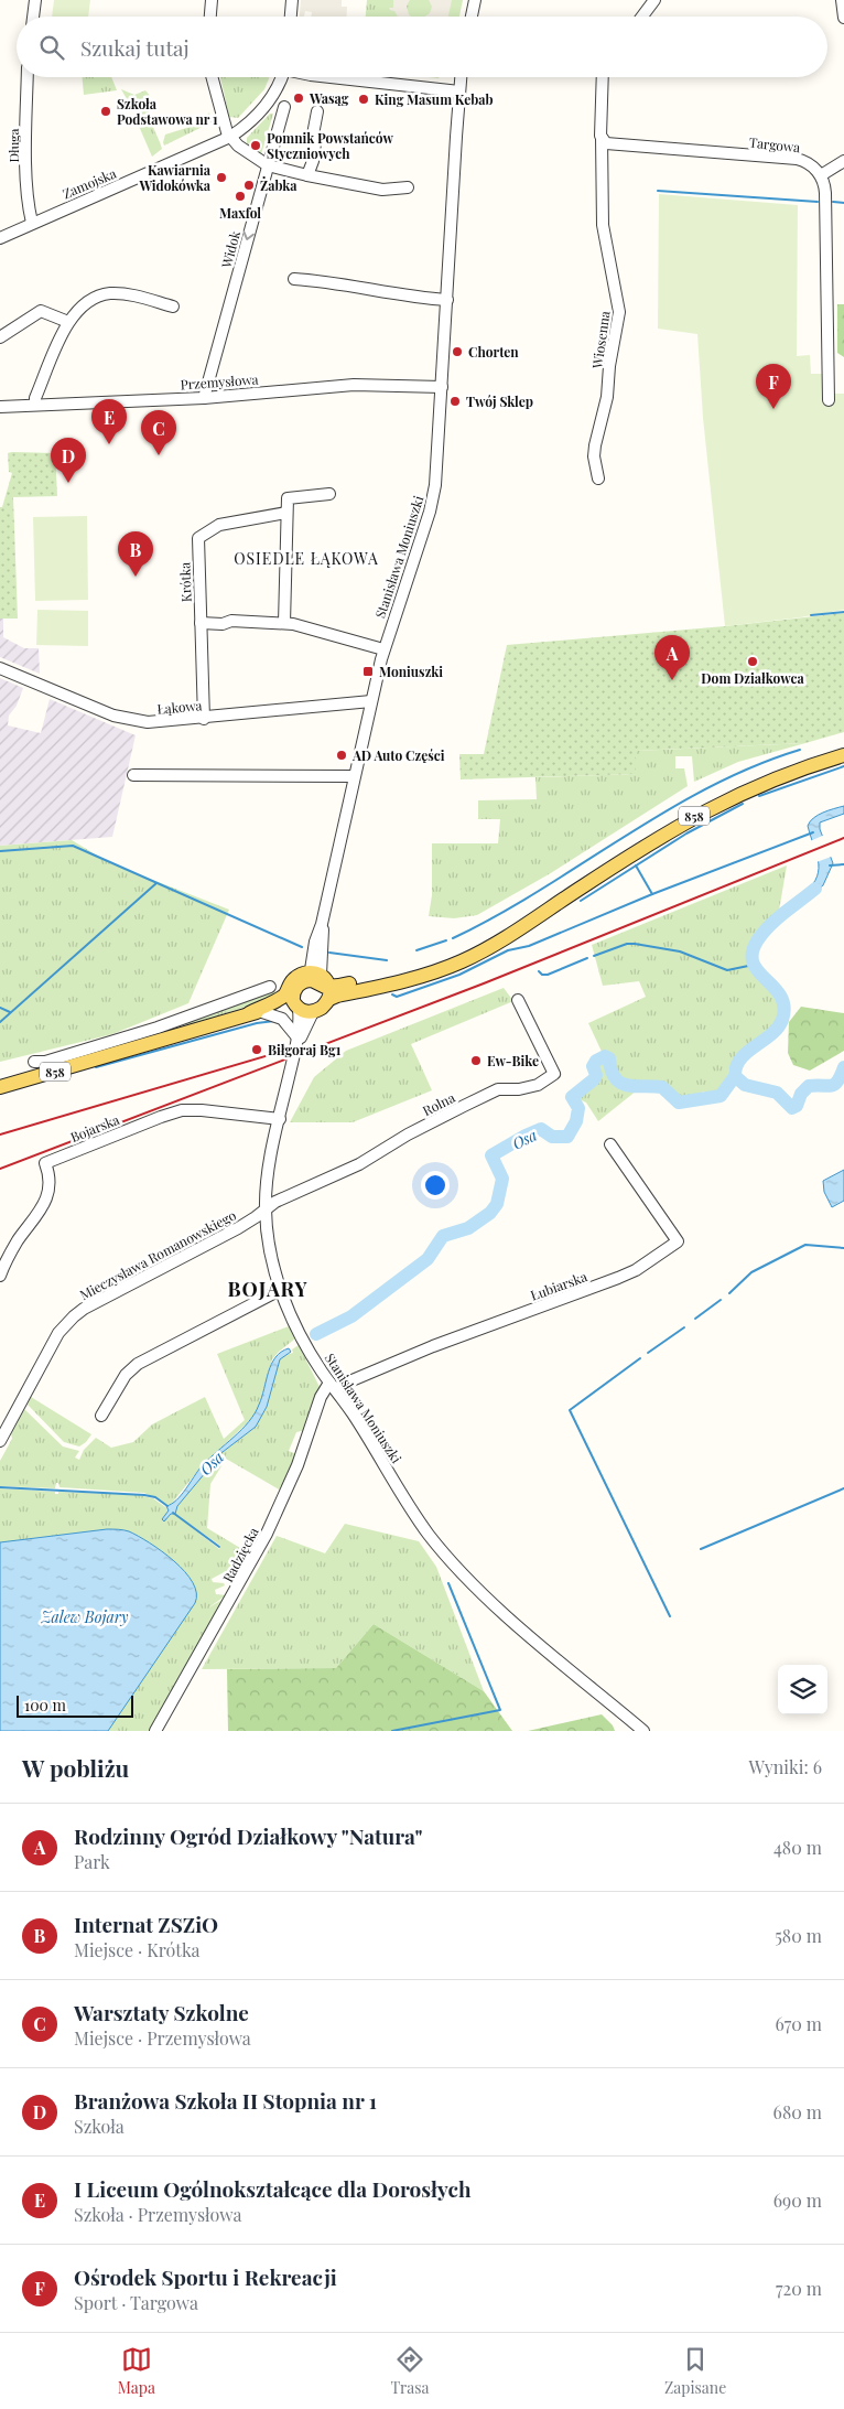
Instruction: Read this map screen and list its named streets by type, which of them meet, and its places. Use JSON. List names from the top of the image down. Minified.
{"streets":{"main road":["858"],"street":["Targowa","Długa","Zamojska","Widok","Wiosenna","Przemysłowa","Stanisława Moniuszki","Krótka","Łąkowa","Rolna","Bojarska","Mieczysława Romanowskiego","Łubiarska","Radzięcka"]},"crossings":[["Targowa","Wiosenna"],["Długa","Zamojska"],["Widok","Przemysłowa"],["Przemysłowa","Stanisława Moniuszki"],["Stanisława Moniuszki","Łąkowa"],["Stanisława Moniuszki","858"],["Stanisława Moniuszki","Rolna"],["Stanisława Moniuszki","Bojarska"],["Stanisława Moniuszki","Mieczysława Romanowskiego"],["Stanisława Moniuszki","Łubiarska"],["Stanisława Moniuszki","Radzięcka"],["Krótka","Łąkowa"],["Rolna","Mieczysława Romanowskiego"],["Łubiarska","Radzięcka"]],"one_way":["Widok"],"districts":["OSIEDLE ŁĄKOWA","BOJARY"],"water":["Osa","Zalew Bojary"],"places":{"other":["Wasąg","King Masum Kebab","Szkoła Podstawowa nr 1","Pomnik Powstańców Styczniowych","Kawiarnia Widokówka","Żabka","Maxfol","Chorten","Twój Sklep","Dom Działkowca","AD Auto Części","Biłgoraj Bg1","Ew-Bike"],"transit":["Moniuszki"]},"scale_bar":"100 m","page":{"search":"Szukaj tutaj","pins":["F","E","C","D","B","A"],"scale":"100 m","heading":["W pobliżu","Wyniki: 6"],"list":[{"mark":"A","name":"Rodzinny Ogród Działkowy \"Natura\"","note":"Park","value":"480 m"},{"mark":"B","name":"Internat ZSZiO","note":"Miejsce · Krótka","value":"580 m"},{"mark":"C","name":"Warsztaty Szkolne","note":"Miejsce · Przemysłowa","value":"670 m"},{"mark":"D","name":"Branżowa Szkoła II Stopnia nr 1","note":"Szkoła","value":"680 m"},{"mark":"E","name":"I Liceum Ogólnokształcące dla Dorosłych","note":"Szkoła · Przemysłowa","value":"690 m"},{"mark":"F","name":"Ośrodek Sportu i Rekreacji","note":"Sport · Targowa","value":"720 m"}],"nav":["Mapa","Trasa","Zapisane"]}}
